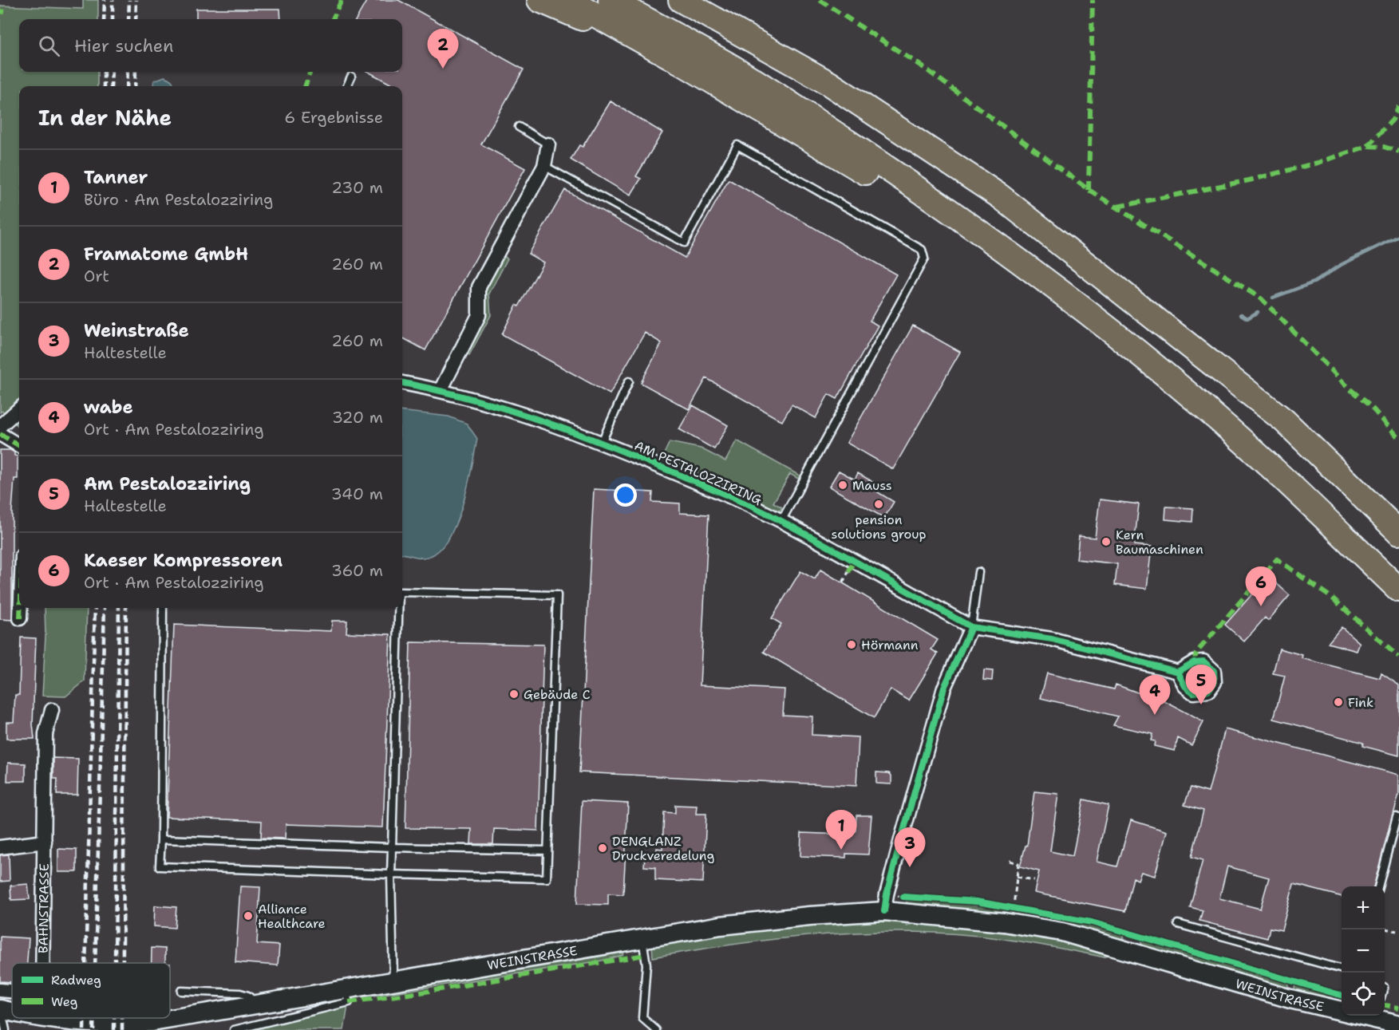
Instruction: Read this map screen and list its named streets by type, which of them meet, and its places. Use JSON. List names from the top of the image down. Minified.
{"streets":{"main road":["WEINSTRASSE"],"street":["AM PESTALOZZIRING","BAHNSTRASSE"]},"places":["Mauss","pension solutions group","Kern Baumaschinen","Hörmann","Gebäude C","Fink","DENGLANZ Druckveredelung","Alliance Healthcare"],"legend":["Radweg","Weg"],"page":{"search":"Hier suchen","pins":["2","6","5","4","1","3"],"heading":["In der Nähe","6 Ergebnisse"],"list":[{"mark":"1","name":"Tanner","note":"Büro · Am Pestalozziring","value":"230 m"},{"mark":"2","name":"Framatome GmbH","note":"Ort","value":"260 m"},{"mark":"3","name":"Weinstraße","note":"Haltestelle","value":"260 m"},{"mark":"4","name":"wabe","note":"Ort · Am Pestalozziring","value":"320 m"},{"mark":"5","name":"Am Pestalozziring","note":"Haltestelle","value":"340 m"},{"mark":"6","name":"Kaeser Kompressoren","note":"Ort · Am Pestalozziring","value":"360 m"}],"map_buttons":["+","−"]}}
